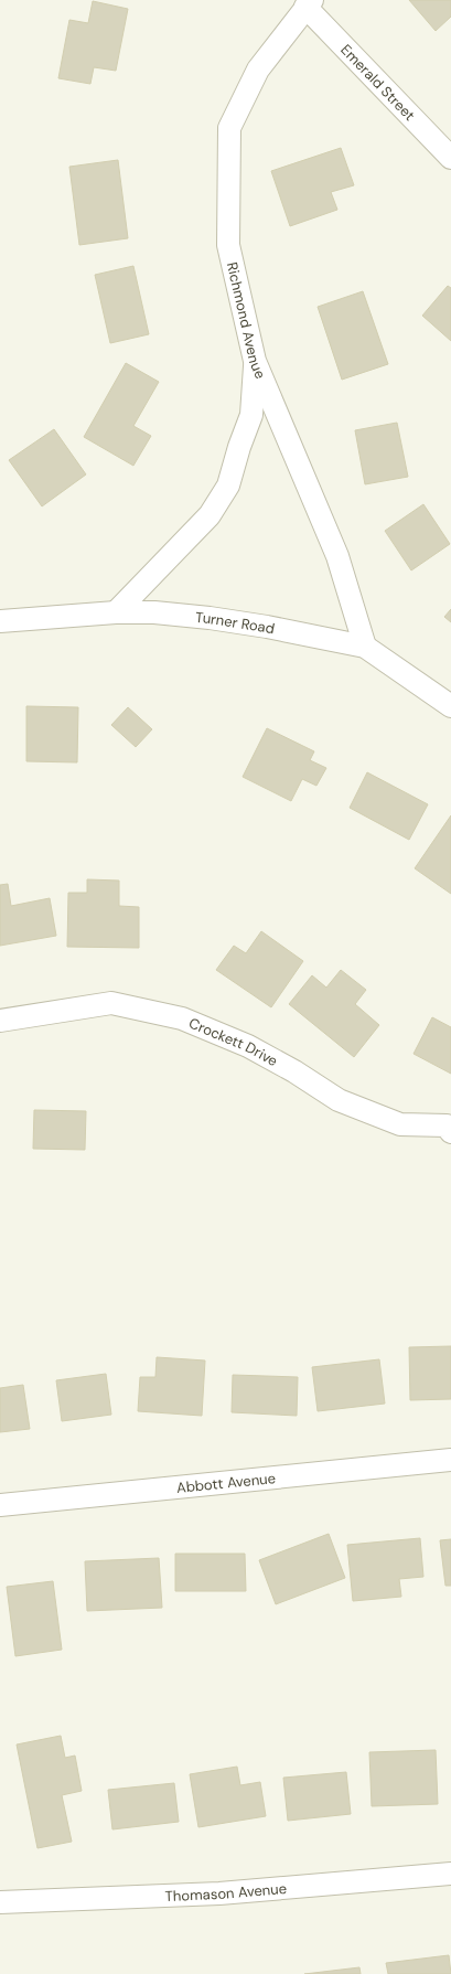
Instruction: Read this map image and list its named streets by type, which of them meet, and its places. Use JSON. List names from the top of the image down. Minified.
{"streets":{"street":["Emerald Street","Richmond Avenue","Turner Road","Crockett Drive","Abbott Avenue","Thomason Avenue"]},"crossings":[["Emerald Street","Richmond Avenue"],["Richmond Avenue","Turner Road"]]}
